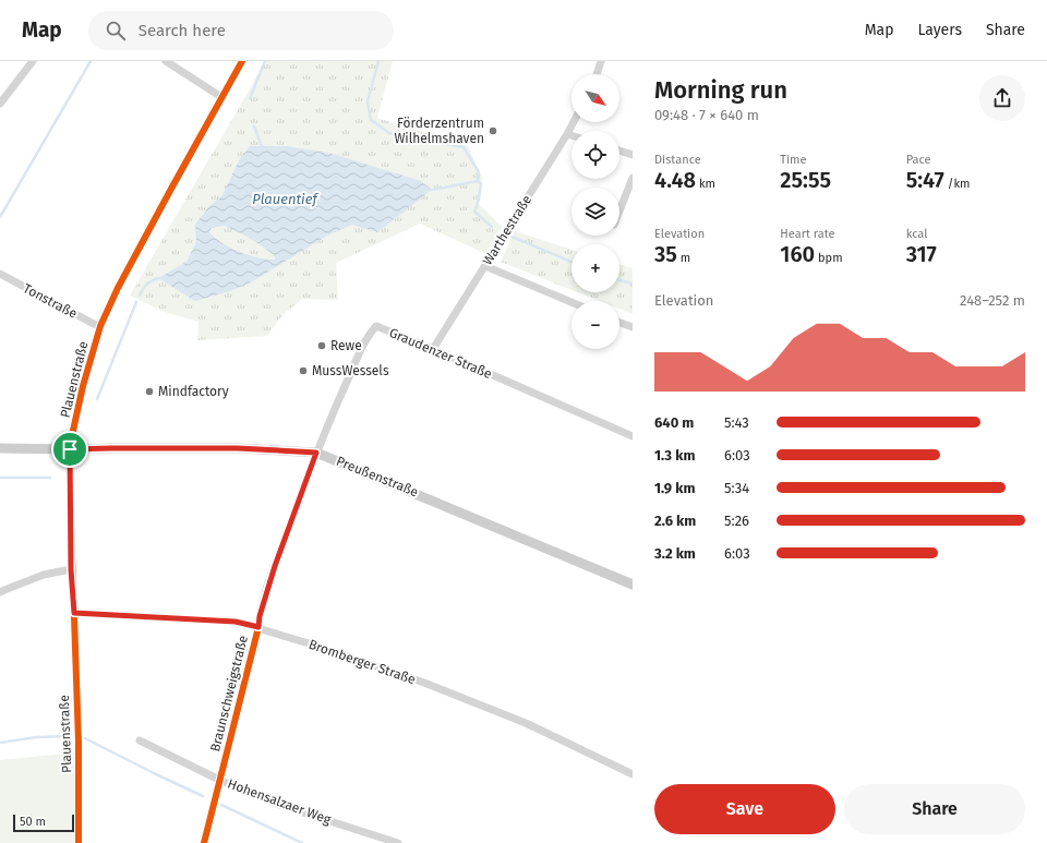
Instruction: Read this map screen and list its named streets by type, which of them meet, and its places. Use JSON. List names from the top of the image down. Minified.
{"streets":{"main road":["Preußenstraße"],"street":["Warthestraße","Tonstraße","Graudenzer Straße","Plauenstraße","Bromberger Straße","Braunschweigstraße","Hohensalzaer Weg"]},"crossings":[["Warthestraße","Graudenzer Straße"],["Tonstraße","Plauenstraße"],["Graudenzer Straße","Preußenstraße"],["Graudenzer Straße","Braunschweigstraße"],["Plauenstraße","Preußenstraße"],["Plauenstraße","Bromberger Straße"],["Preußenstraße","Braunschweigstraße"],["Bromberger Straße","Braunschweigstraße"],["Braunschweigstraße","Hohensalzaer Weg"]],"water":["Plauentief"],"places":["Förderzentrum Wilhelmshaven","Rewe","MussWessels","Mindfactory"],"scale_bar":"50 m","north":"bottom right","page":{"header":"Map","search":"Search here","nav":["Map","Layers","Share"],"heading":["Morning run","09:48 · 7 × 640 m"],"map_buttons":["+","−"],"stats":[["Distance","4.48 km"],["Time","25:55"],["Pace","5:47 /km"],["Elevation","35 m"],["Heart rate","160 bpm"],["kcal","317"]],"chart":["Elevation","248–252 m"],"list":[{"name":"640 m","note":"5:43"},{"name":"1.3 km","note":"6:03"},{"name":"1.9 km","note":"5:34"},{"name":"2.6 km","note":"5:26"},{"name":"3.2 km","note":"6:03"}],"buttons":["Save","Share"],"scale":"50 m"}}
